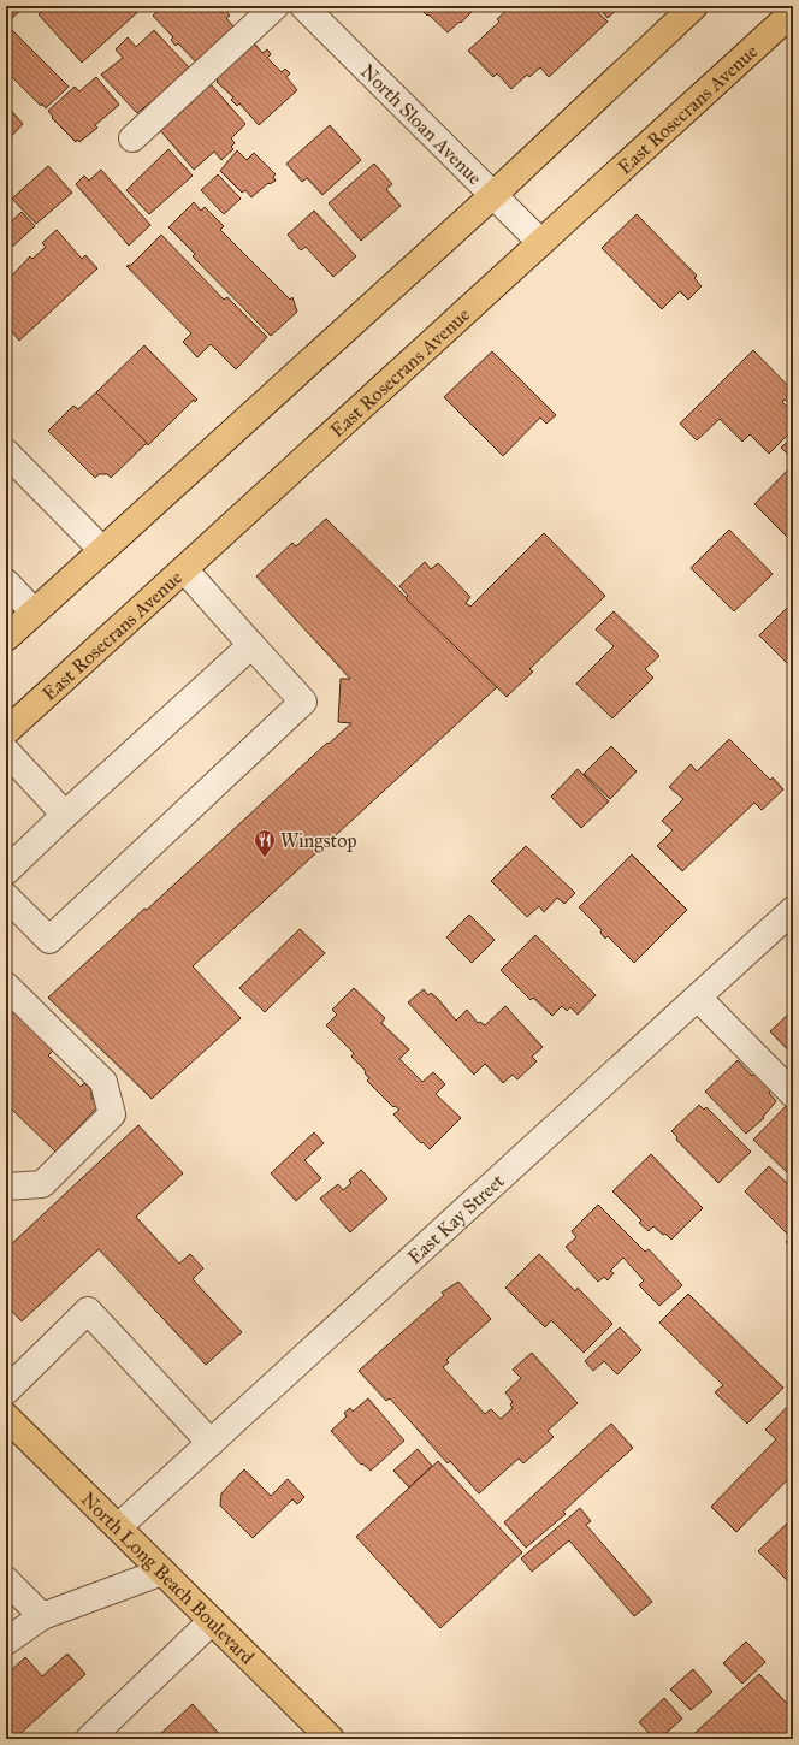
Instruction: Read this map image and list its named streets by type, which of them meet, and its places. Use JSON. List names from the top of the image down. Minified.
{"streets":{"main road":["East Rosecrans Avenue","North Long Beach Boulevard"],"street":["North Sloan Avenue","East Kay Street"]},"crossings":[["East Rosecrans Avenue","North Sloan Avenue"],["East Kay Street","North Long Beach Boulevard"]],"places":{"restaurant":["Wingstop"]}}
